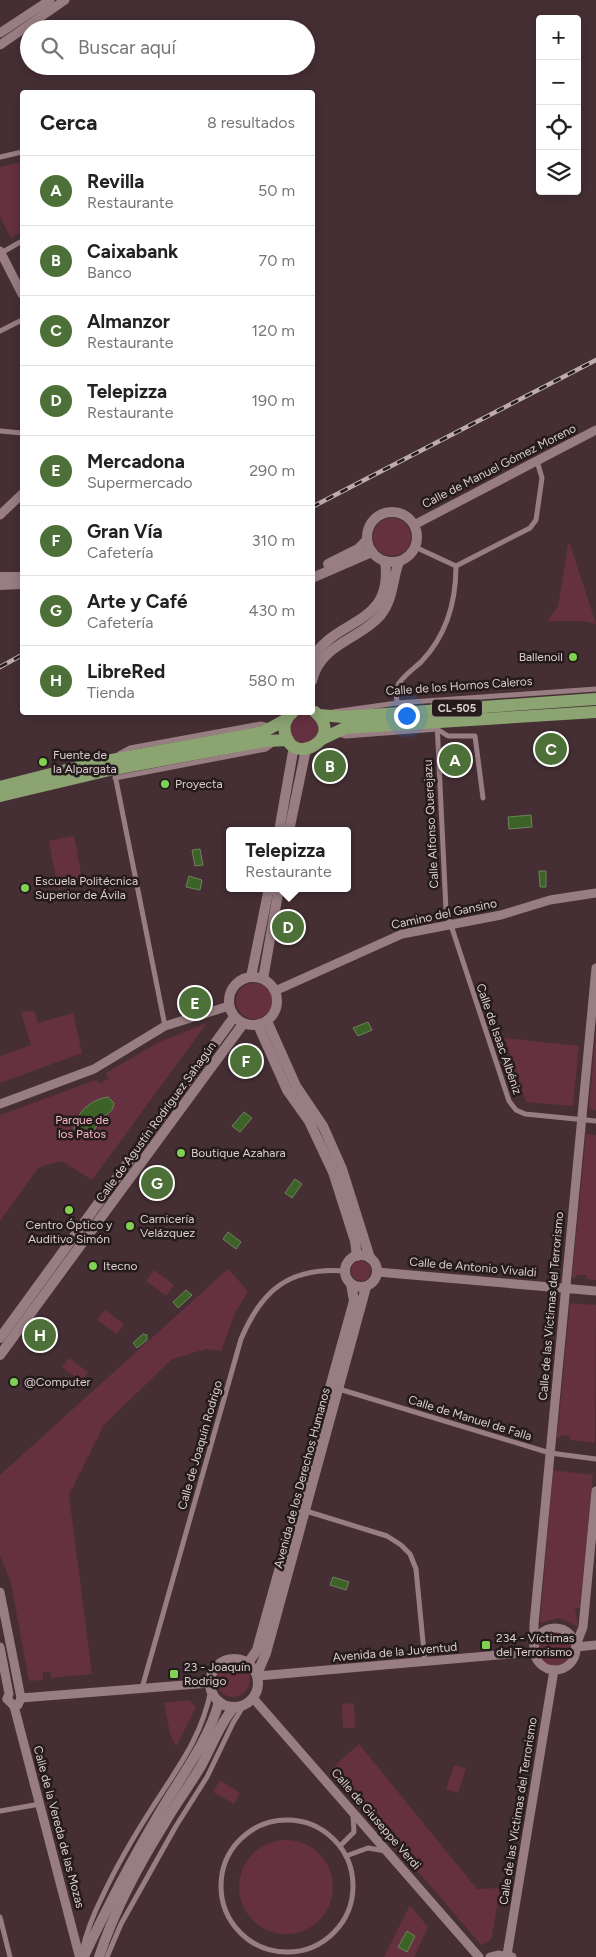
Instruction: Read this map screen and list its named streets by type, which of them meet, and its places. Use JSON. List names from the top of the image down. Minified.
{"streets":{"main road":["Calle de los Hornos Caleros","CL-505","Calle de Agustín Rodríguez Sahagún","Avenida de los Derechos Humanos"],"street":["Calle de Manuel Gómez Moreno","Calle Alfonso Querejazu","Camino del Gansino","Calle de Isaac Albéniz","Calle de Antonio Vivaldi","Calle de las Víctimas del Terrorismo","Calle de Manuel de Falla","Calle de Joaquín Rodrigo","Avenida de la Juventud","Calle de Giuseppe Verdi","Calle de la Vereda de las Mozas"]},"crossings":[["CL-505","Calle Alfonso Querejazu"],["Calle Alfonso Querejazu","Camino del Gansino"],["Calle Alfonso Querejazu","Calle de Isaac Albéniz"],["Camino del Gansino","Calle de Isaac Albéniz"],["Camino del Gansino","Calle de Agustín Rodríguez Sahagún"],["Calle de Isaac Albéniz","Calle de las Víctimas del Terrorismo"],["Calle de Antonio Vivaldi","Calle de las Víctimas del Terrorismo"],["Calle de Antonio Vivaldi","Calle de Joaquín Rodrigo"],["Calle de Antonio Vivaldi","Avenida de los Derechos Humanos"],["Calle de las Víctimas del Terrorismo","Calle de Manuel de Falla"],["Calle de las Víctimas del Terrorismo","Avenida de la Juventud"],["Calle de Manuel de Falla","Avenida de los Derechos Humanos"],["Calle de Joaquín Rodrigo","Avenida de los Derechos Humanos"],["Avenida de los Derechos Humanos","Avenida de la Juventud"],["Avenida de los Derechos Humanos","Calle de Giuseppe Verdi"],["Avenida de la Juventud","Calle de Giuseppe Verdi"]],"parks":["Parque de los Patos"],"places":{"other":["Ballenoil","Fuente de la Alpargata","Proyecta","Escuela Politécnica Superior de Ávila","Boutique Azahara","Centro Óptico y Auditivo Simón","Carnicería Velázquez","Itecno","@Computer"],"transit":["234 - Víctimas del Terrorismo","23 - Joaquín Rodrigo"]},"page":{"map_buttons":["+","−"],"search":"Buscar aquí","heading":["Cerca","8 resultados"],"list":[{"mark":"A","name":"Revilla","note":"Restaurante","value":"50 m"},{"mark":"B","name":"Caixabank","note":"Banco","value":"70 m"},{"mark":"C","name":"Almanzor","note":"Restaurante","value":"120 m"},{"mark":"D","name":"Telepizza","note":"Restaurante","value":"190 m"},{"mark":"E","name":"Mercadona","note":"Supermercado","value":"290 m"},{"mark":"F","name":"Gran Vía","note":"Cafetería","value":"310 m"},{"mark":"G","name":"Arte y Café","note":"Cafetería","value":"430 m"},{"mark":"H","name":"LibreRed","note":"Tienda","value":"580 m"}],"pins":["C","A","B","D","E","F","G","H"],"popup":["Telepizza","Restaurante"]}}
